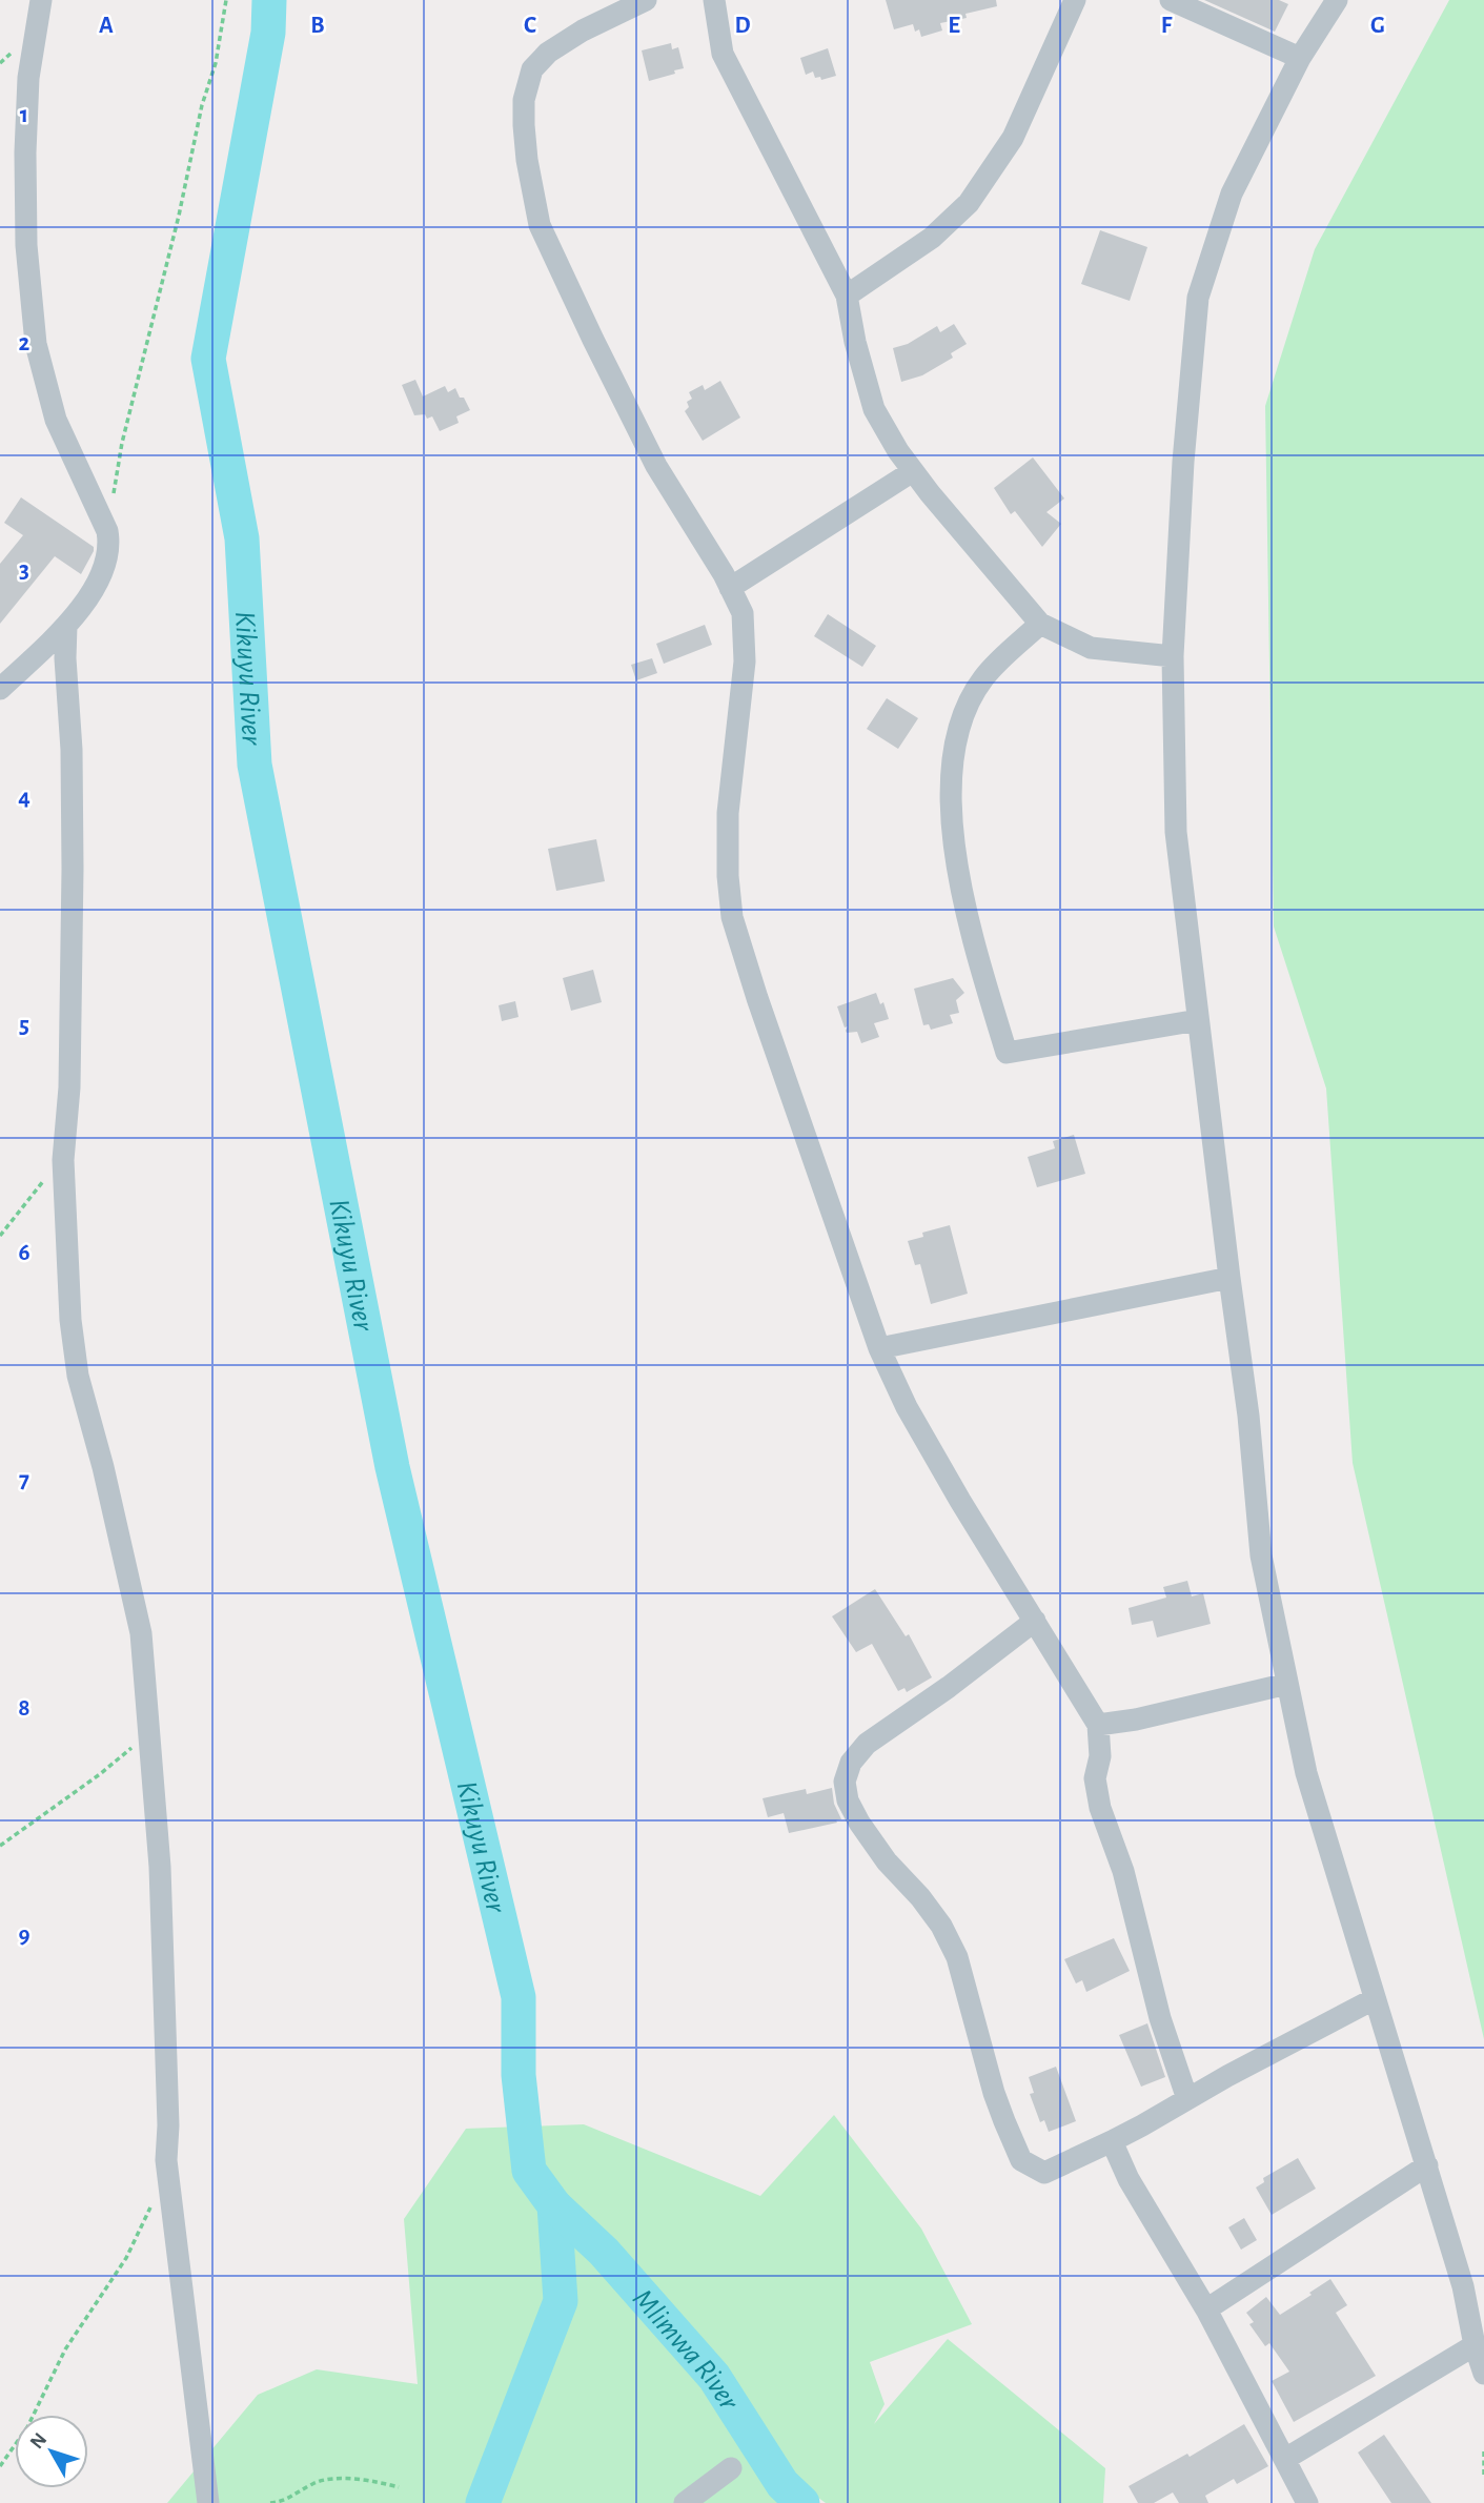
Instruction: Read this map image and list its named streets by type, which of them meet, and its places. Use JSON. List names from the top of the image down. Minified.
{"water":["Kikuyu River","Mlimwa River"],"north":"top left","grid":{"columns":["A","B","C","D","E","F","G"],"rows":["1","2","3","4","5","6","7","8","9"]}}
